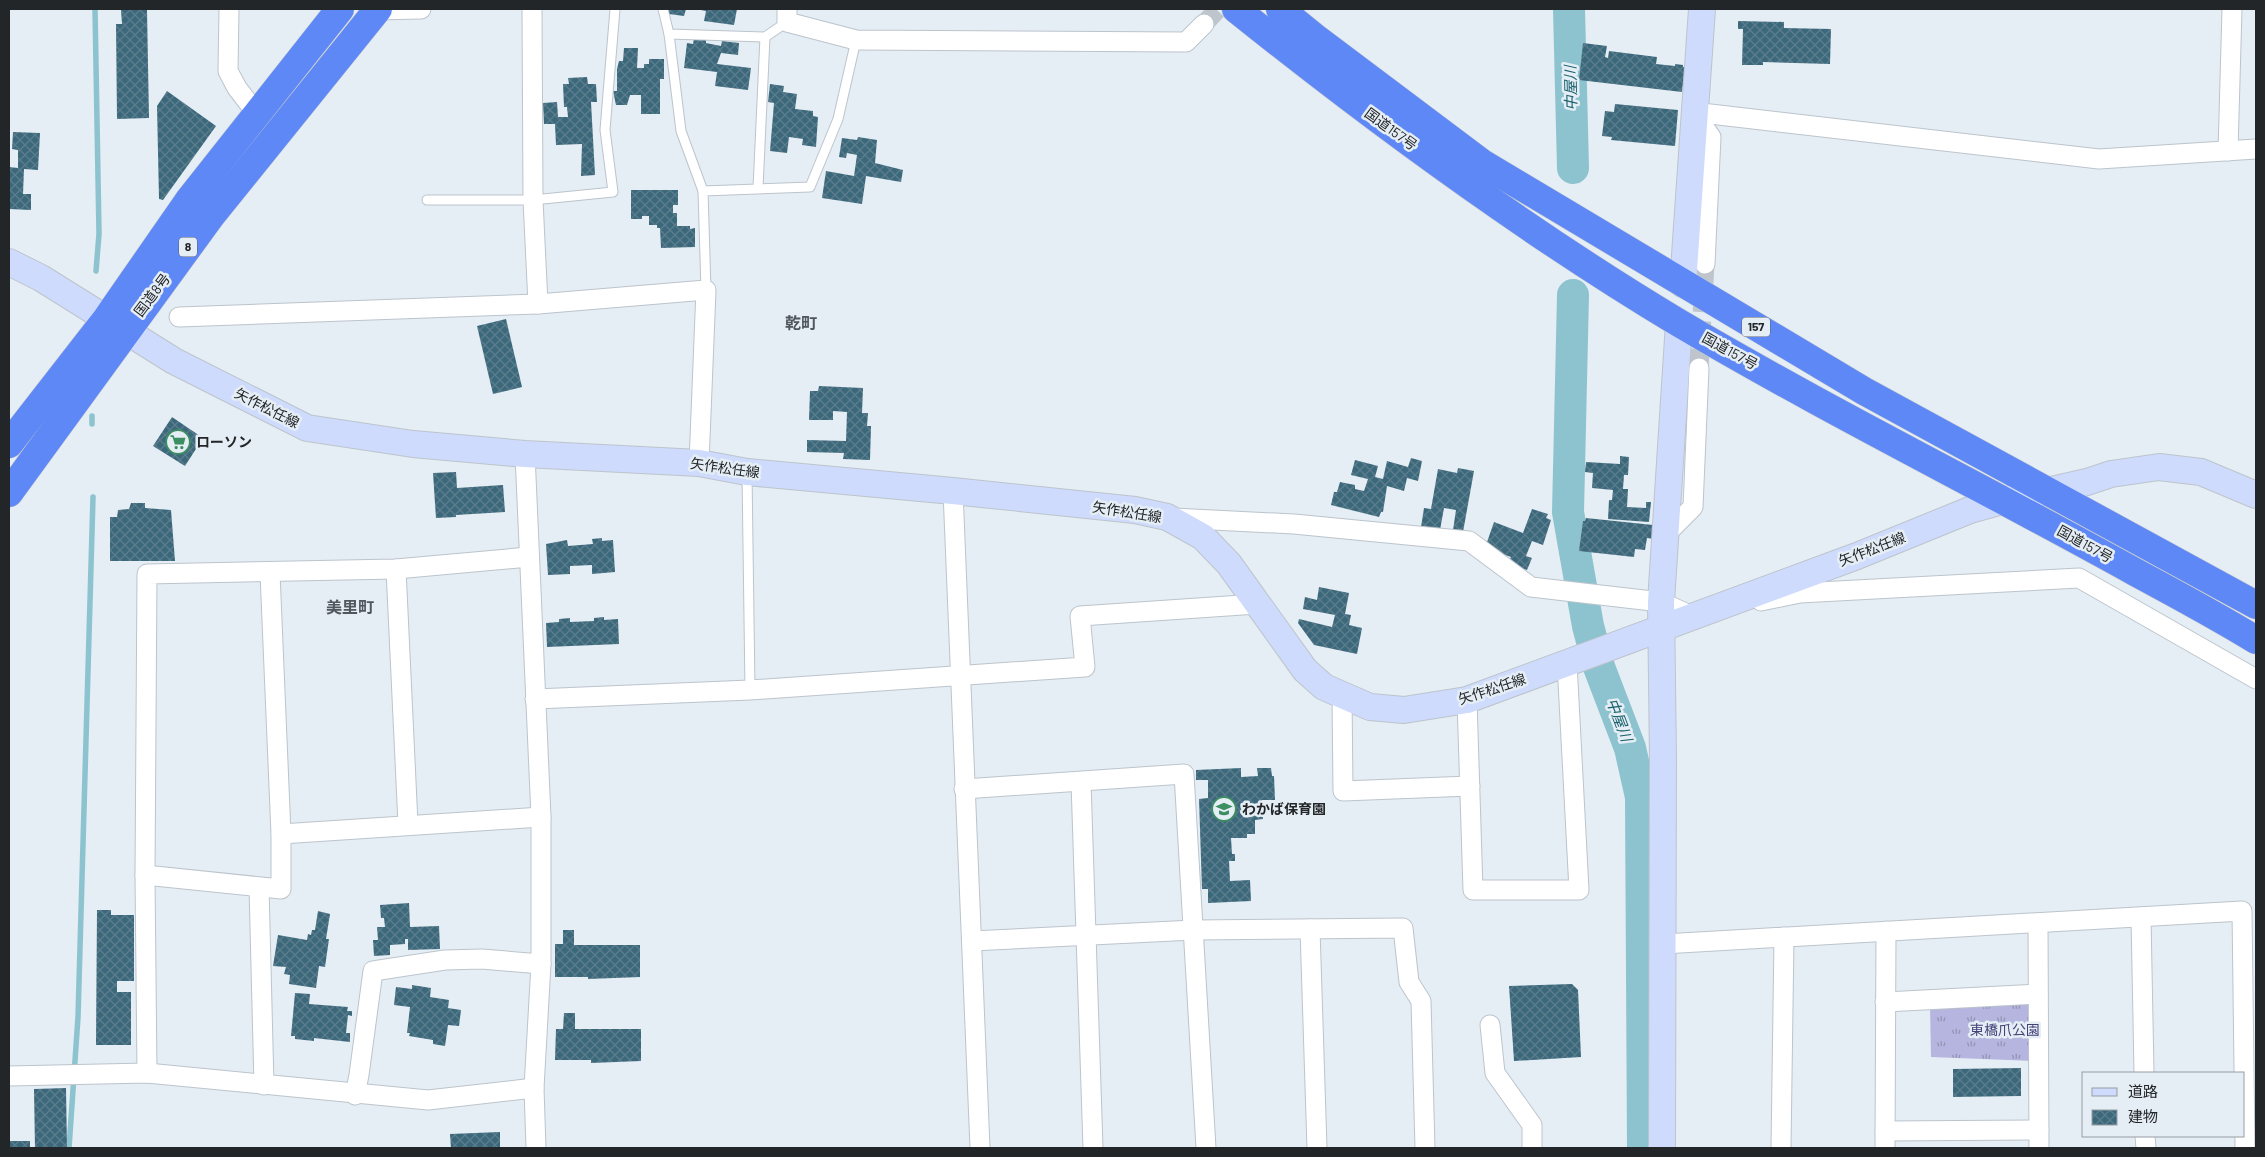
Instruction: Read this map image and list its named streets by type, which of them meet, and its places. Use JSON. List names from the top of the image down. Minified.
{"streets":{"highway":["国道157号","8","国道8号","157"],"main road":["矢作松任線"]},"crossings":[["国道157号","矢作松任線"],["国道8号","矢作松任線"]],"districts":["乾町","美里町"],"water":["中屋川"],"parks":["東橋爪公園"],"places":{"supermarket":["ローソン"],"school or university":["わかば保育園"]},"legend":["道路","建物"]}
